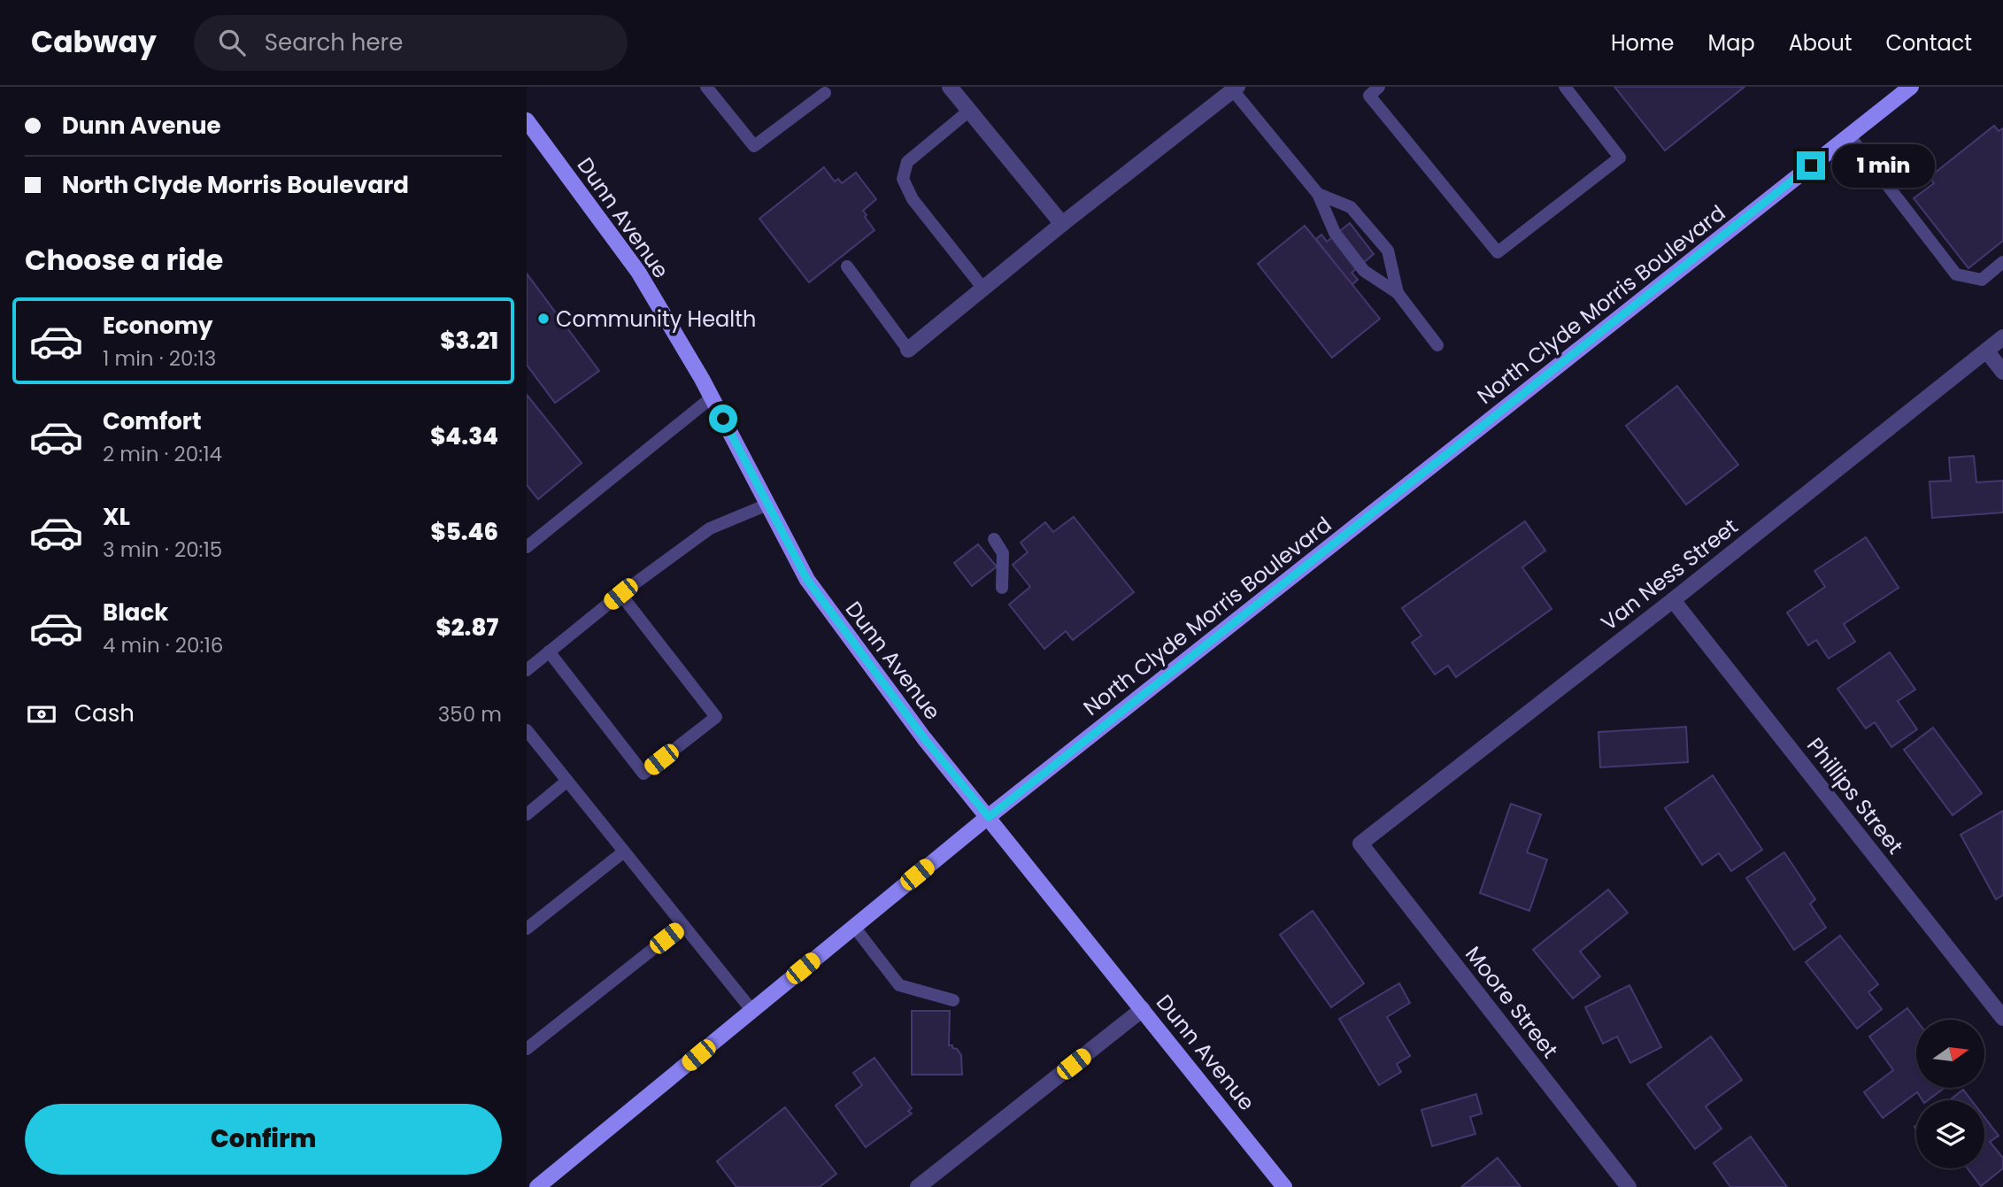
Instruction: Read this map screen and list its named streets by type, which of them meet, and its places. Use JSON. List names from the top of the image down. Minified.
{"streets":{"main road":["Dunn Avenue","North Clyde Morris Boulevard"],"street":["Van Ness Street","Phillips Street","Moore Street"]},"crossings":[["Dunn Avenue","North Clyde Morris Boulevard"],["Van Ness Street","Phillips Street"],["Van Ness Street","Moore Street"]],"places":["Community Health"],"north":"right","page":{"header":"Cabway","search":"Search here","nav":["Home","Map","About","Contact"],"banner":["Dunn Avenue","North Clyde Morris Boulevard"],"bubble":"1 min","heading":"Choose a ride","list":[{"name":"Economy","note":"1 min · 20:13","value":"$3.21"},{"name":"Comfort","note":"2 min · 20:14","value":"$4.34"},{"name":"XL","note":"3 min · 20:15","value":"$5.46"},{"name":"Black","note":"4 min · 20:16","value":"$2.87"}],"pay":["Cash","350 m"],"buttons":"Confirm"}}
